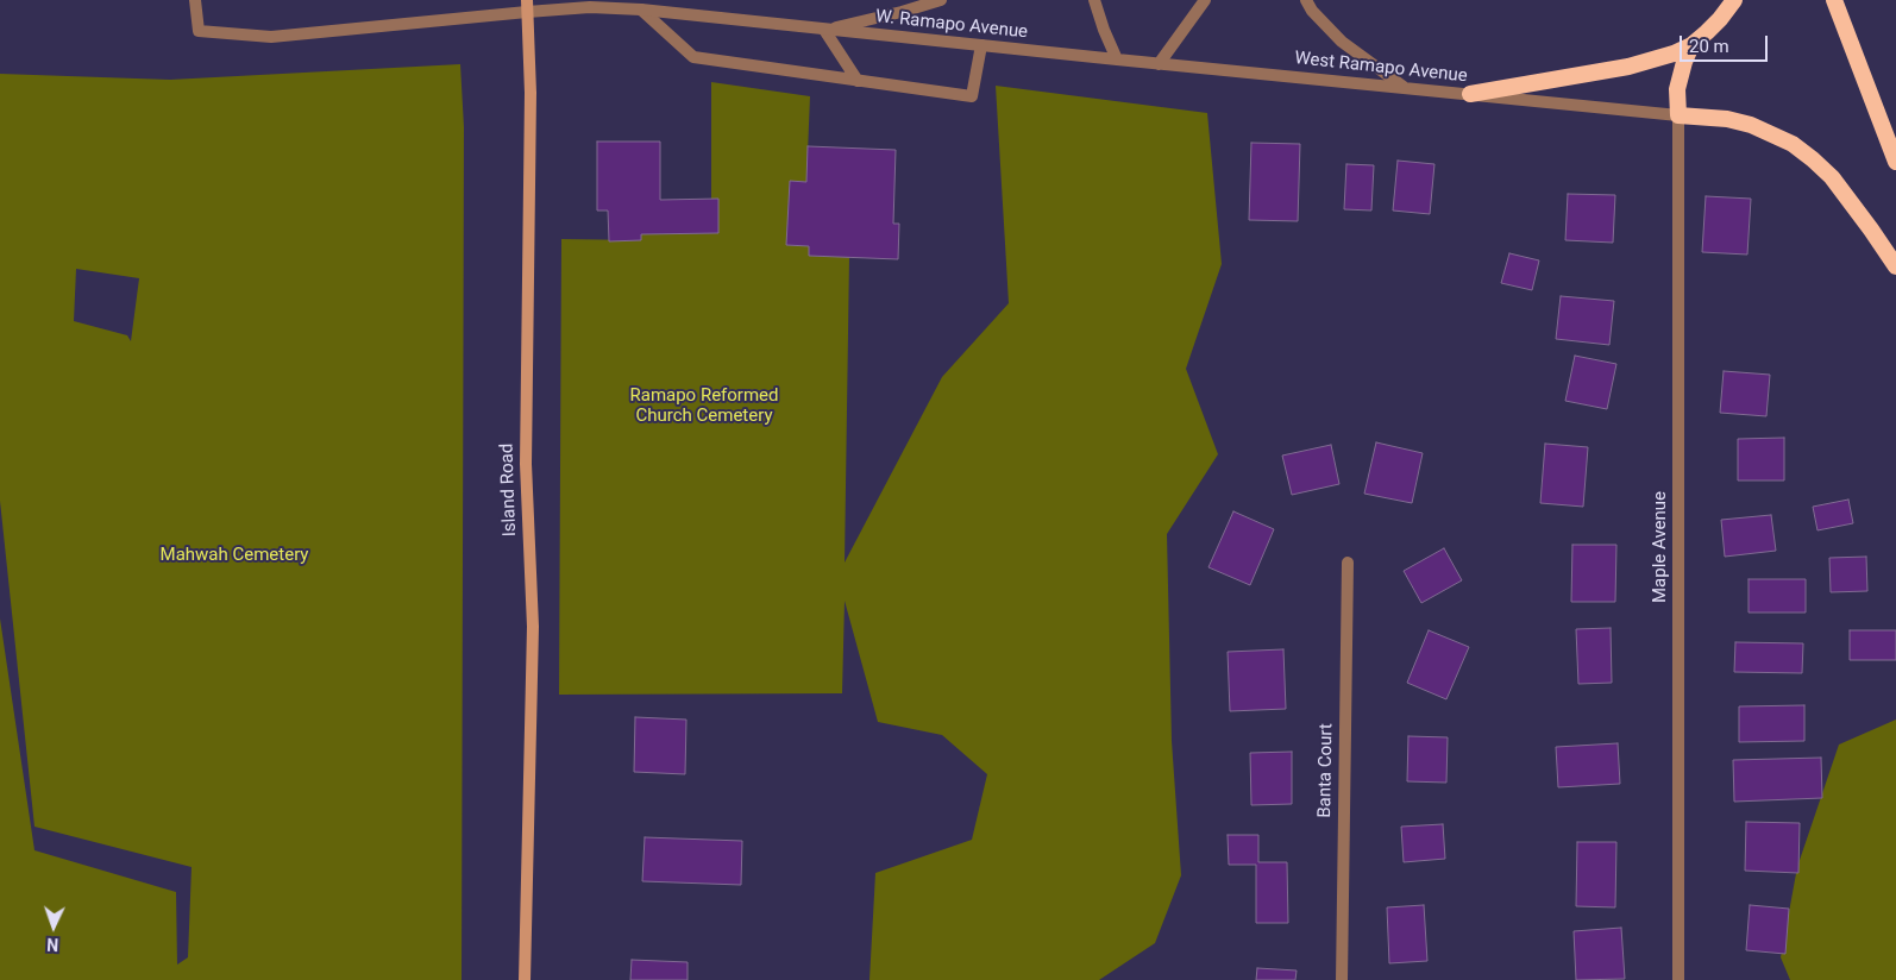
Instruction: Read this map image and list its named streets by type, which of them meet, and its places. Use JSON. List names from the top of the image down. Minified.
{"streets":{"main road":["Island Road"],"street":["W. Ramapo Avenue","West Ramapo Avenue","Maple Avenue","Banta Court"]},"crossings":[["W. Ramapo Avenue","West Ramapo Avenue"],["W. Ramapo Avenue","Island Road"],["West Ramapo Avenue","Maple Avenue"]],"parks":["Ramapo Reformed Church Cemetery","Mahwah Cemetery"],"scale_bar":"20 m","north":"bottom"}
